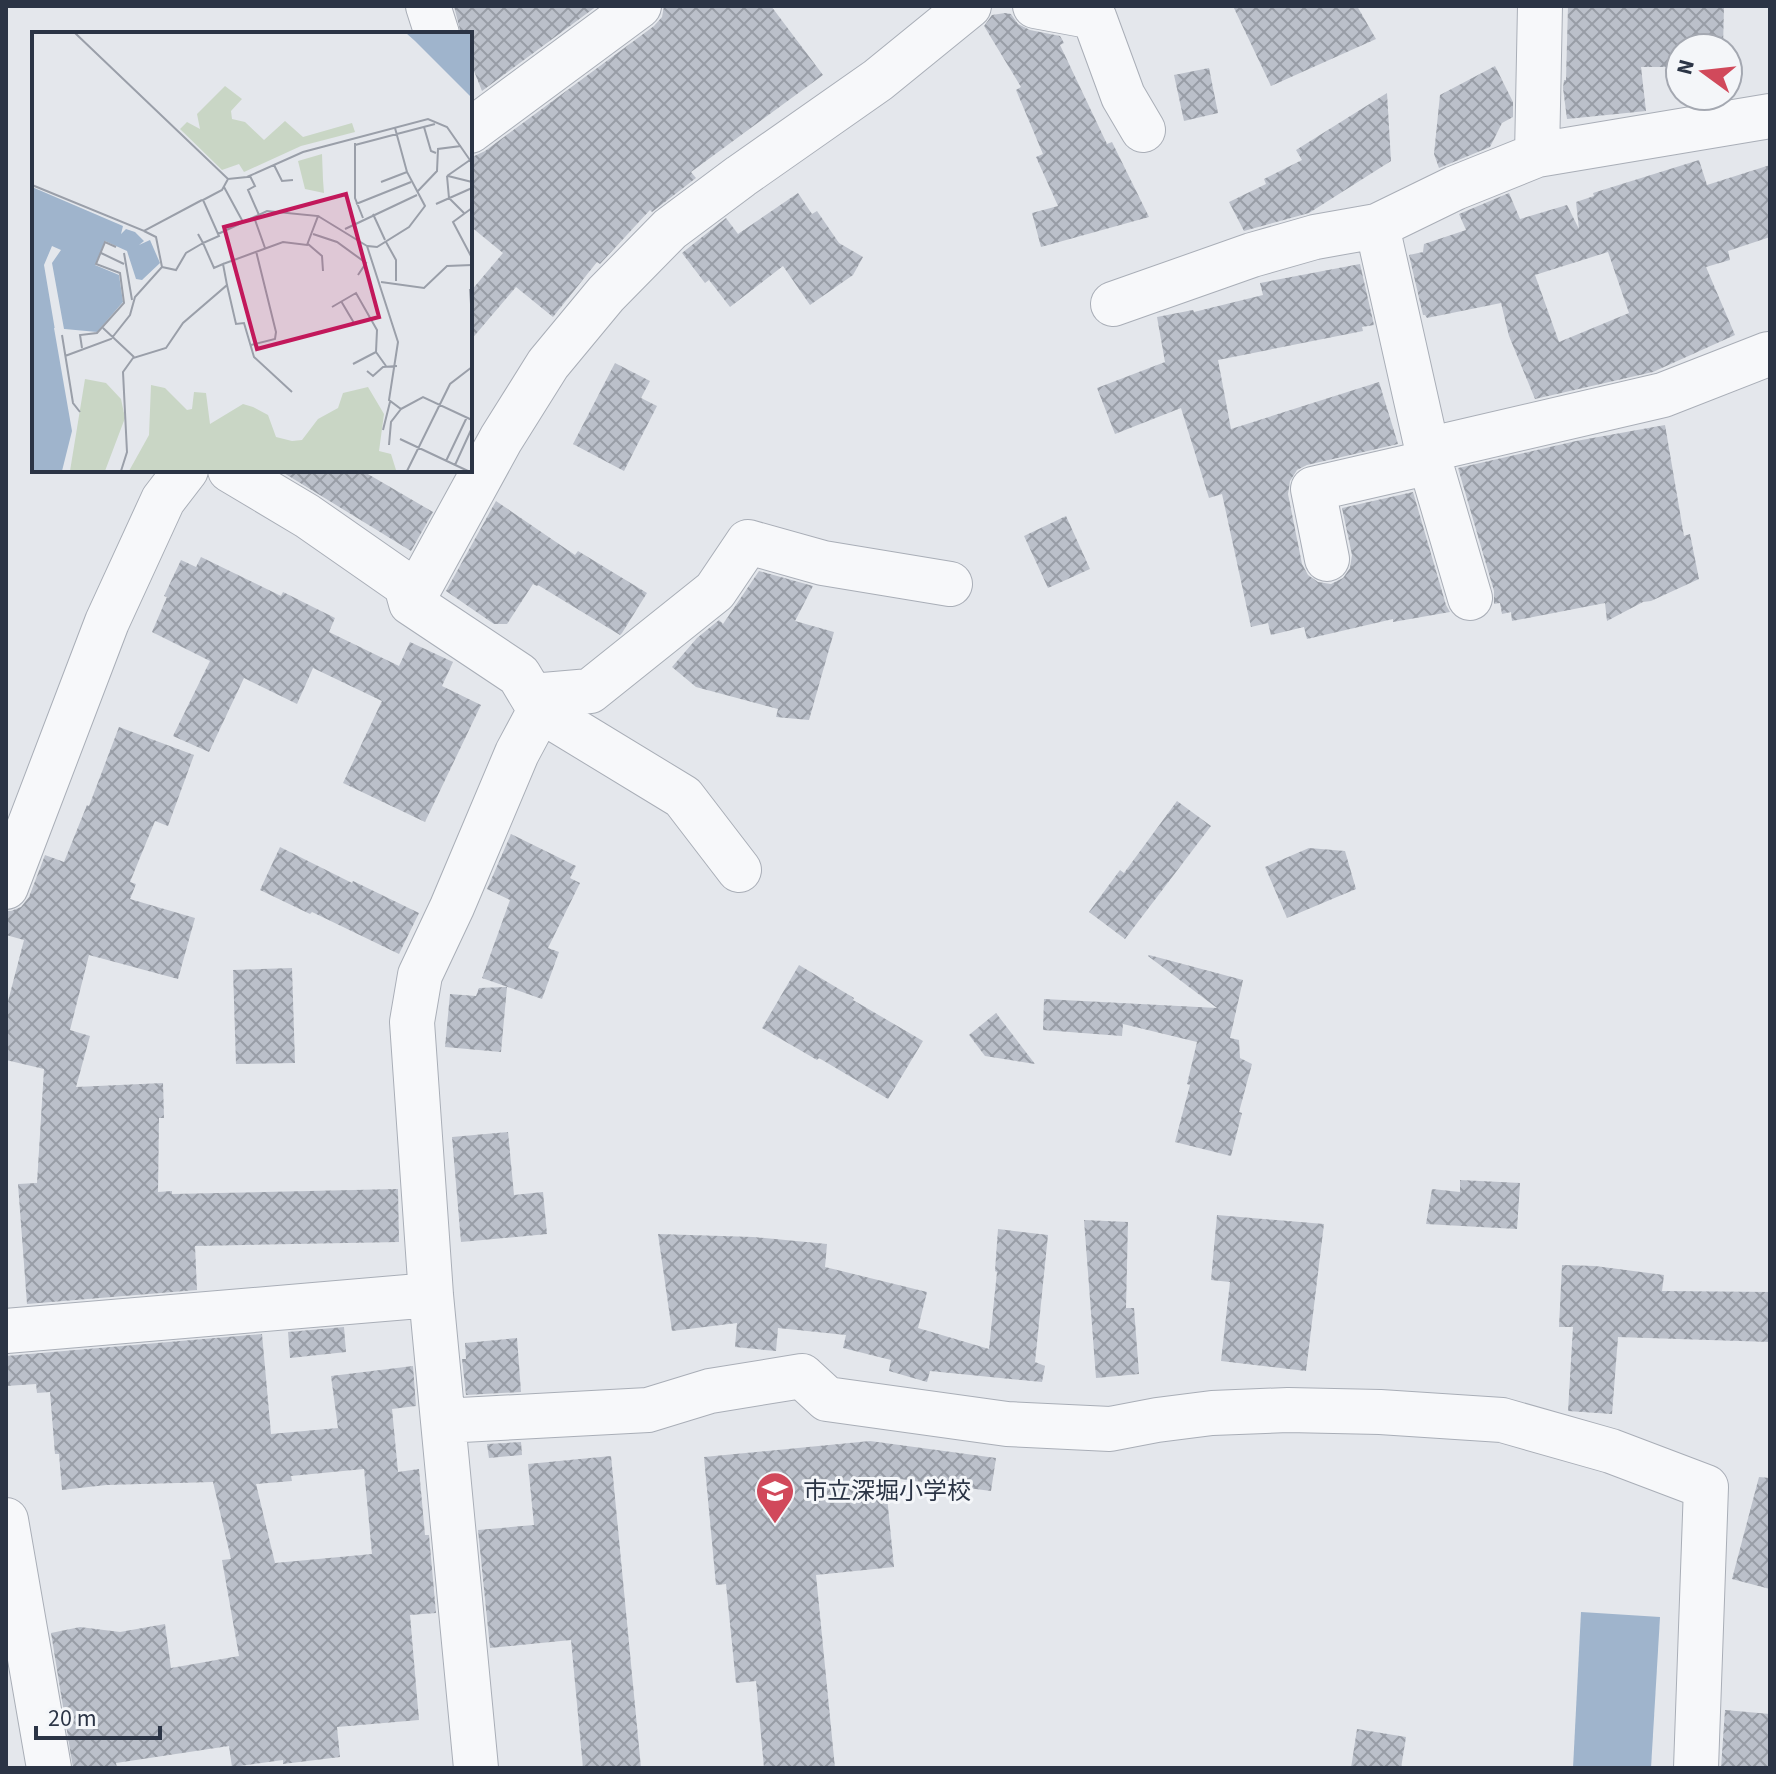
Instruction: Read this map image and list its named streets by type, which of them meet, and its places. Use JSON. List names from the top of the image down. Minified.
{"places":{"school or university":["市立深堀小学校"]},"scale_bar":"20 m","north":"left"}
